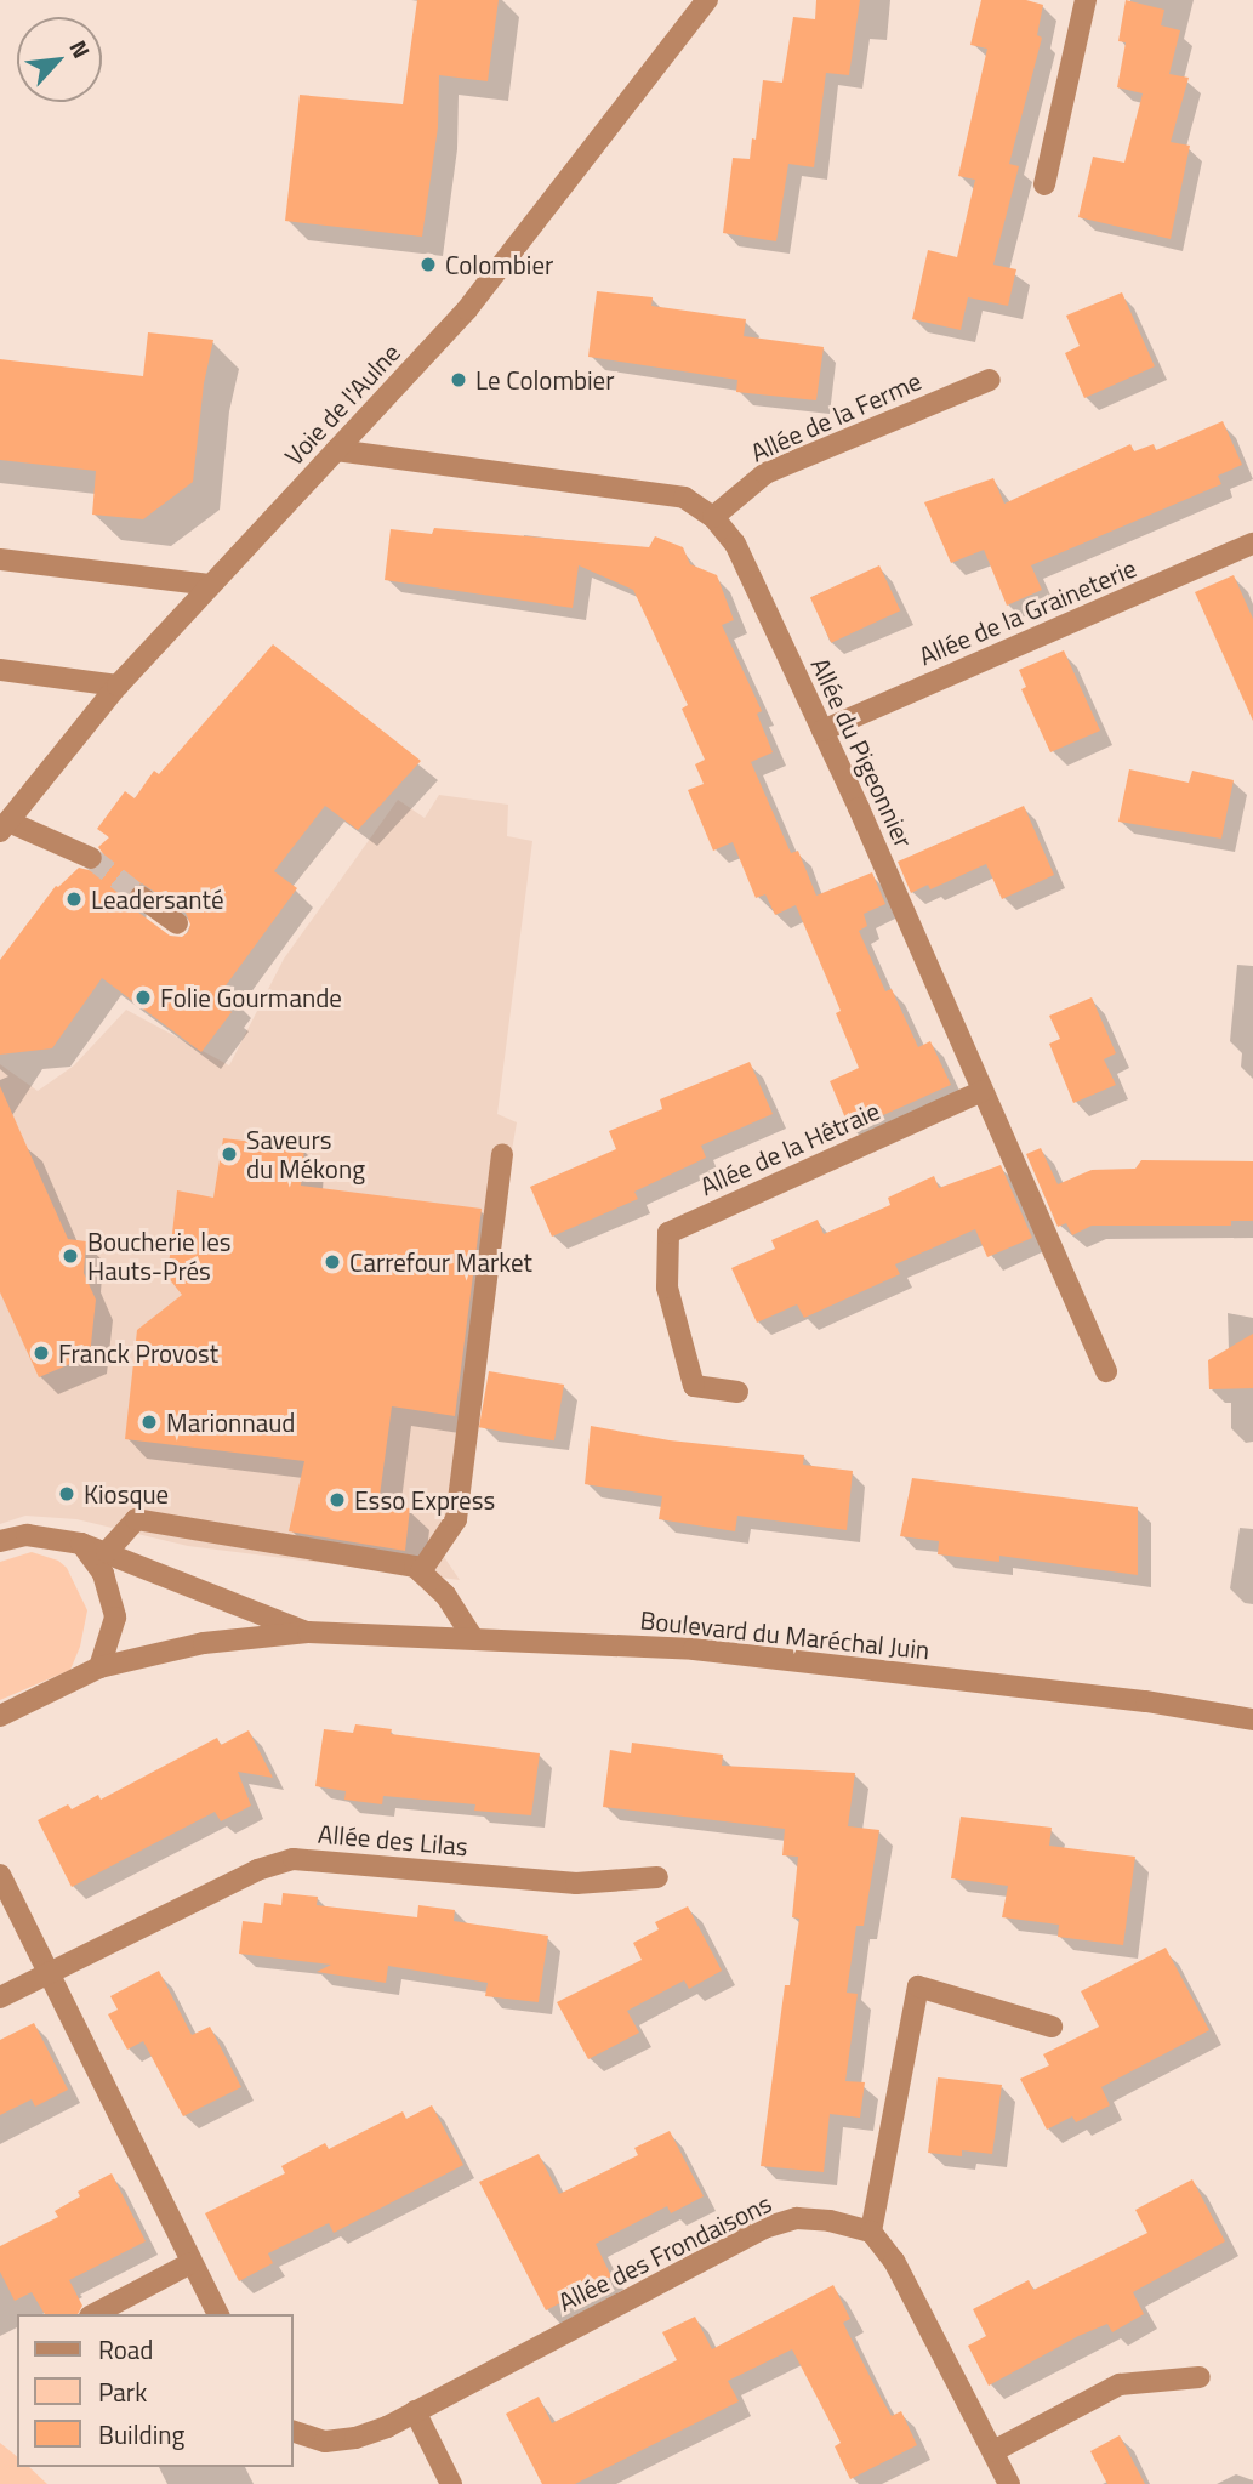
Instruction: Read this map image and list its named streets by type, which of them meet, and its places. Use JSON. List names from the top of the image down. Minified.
{"streets":{"street":["Voie de l'Aulne","Allée de la Ferme","Allée de la Graineterie","Allée du Pigeonnier","Allée de la Hêtraie","Boulevard du Maréchal Juin","Allée des Lilas","Allée des Frondaisons"]},"crossings":[["Voie de l'Aulne","Allée du Pigeonnier"],["Allée de la Ferme","Allée du Pigeonnier"],["Allée de la Graineterie","Allée du Pigeonnier"],["Allée du Pigeonnier","Allée de la Hêtraie"]],"places":["Colombier","Le Colombier","Leadersanté","Folie Gourmande","Saveurs du Mékong","Boucherie les Hauts-Prés","Carrefour Market","Franck Provost","Marionnaud","Kiosque","Esso Express"],"legend":["Road","Park","Building"],"north":"top right"}
